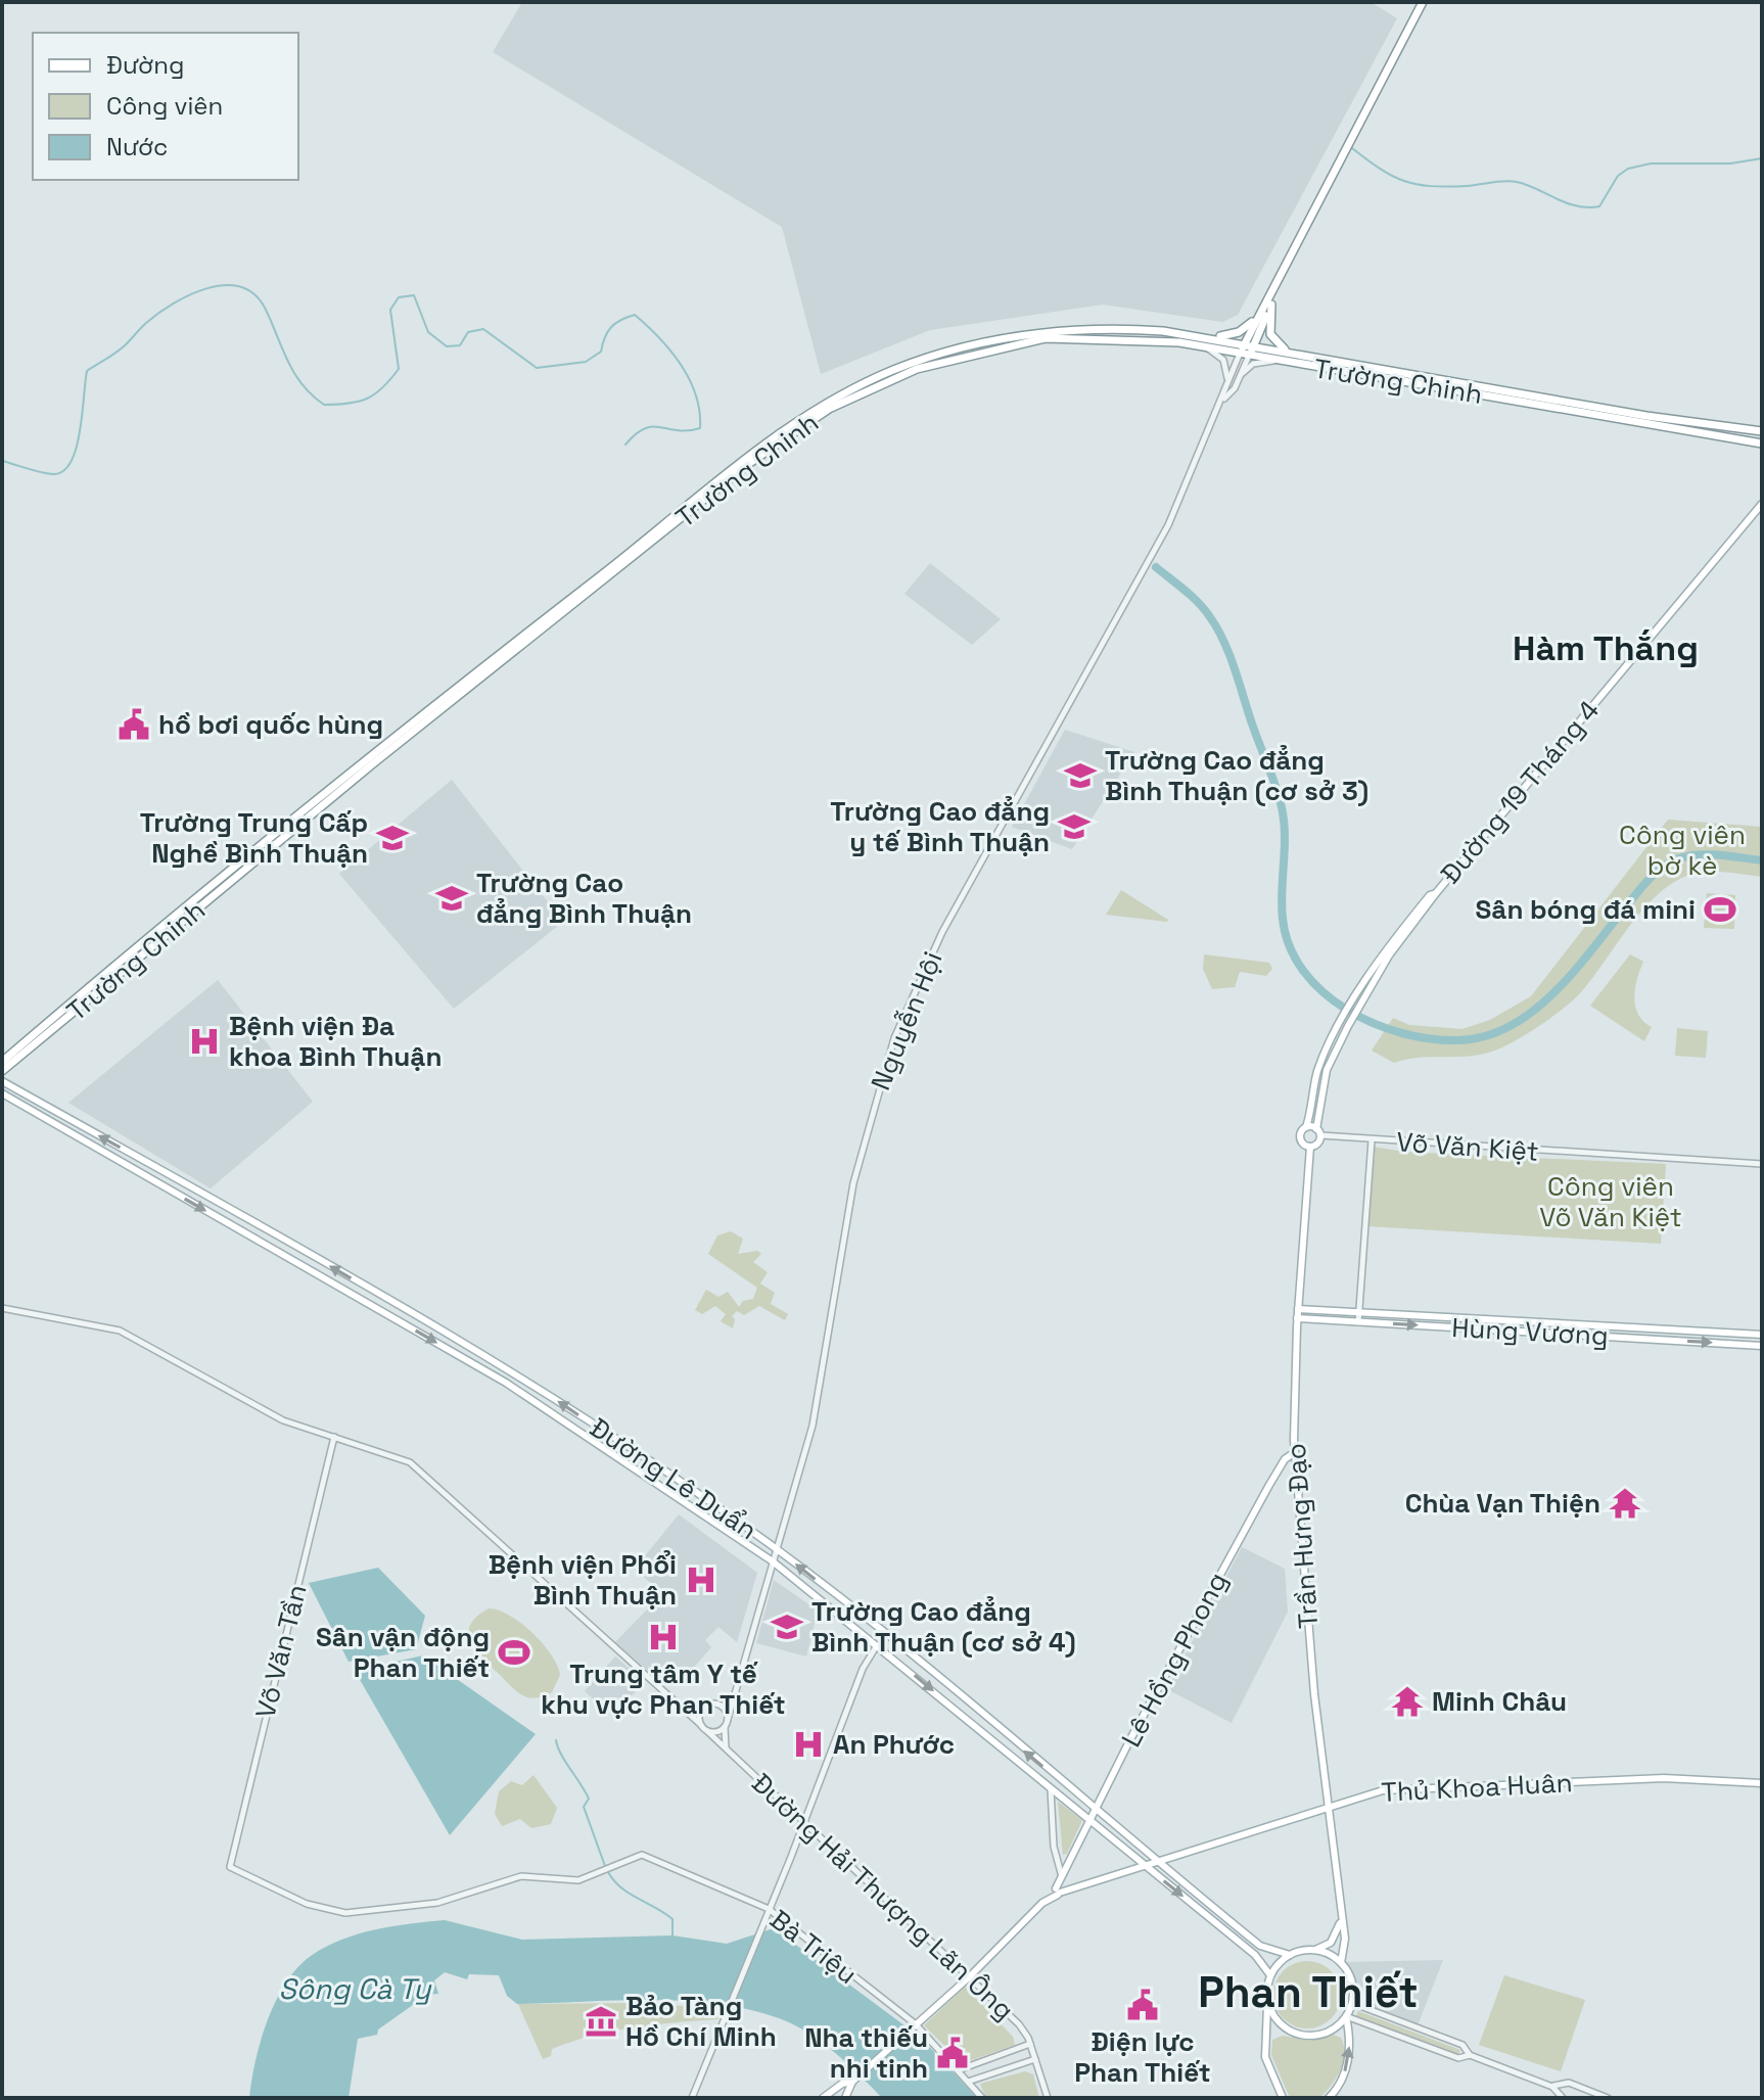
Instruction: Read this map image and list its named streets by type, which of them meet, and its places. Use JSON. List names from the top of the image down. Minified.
{"streets":{"highway":["Trường Chinh","Nguyễn Hội"],"main road":["Đường 19 Tháng 4","Hùng Vương","Đường Lê Duẩn","Trần Hưng Đạo","Lê Hồng Phong","Thủ Khoa Huân"],"street":["Võ Văn Kiệt","Võ Văn Tần","Đường Hải Thượng Lãn Ông","Bà Triệu"]},"crossings":[["Trường Chinh","Nguyễn Hội"],["Nguyễn Hội","Đường Lê Duẩn"],["Nguyễn Hội","Đường Hải Thượng Lãn Ông"],["Hùng Vương","Trần Hưng Đạo"],["Đường Lê Duẩn","Trần Hưng Đạo"],["Đường Lê Duẩn","Lê Hồng Phong"],["Đường Lê Duẩn","Thủ Khoa Huân"],["Trần Hưng Đạo","Lê Hồng Phong"],["Trần Hưng Đạo","Thủ Khoa Huân"],["Võ Văn Tần","Bà Triệu"],["Lê Hồng Phong","Thủ Khoa Huân"],["Lê Hồng Phong","Đường Hải Thượng Lãn Ông"],["Lê Hồng Phong","Bà Triệu"]],"districts":["Hàm Thắng","Phan Thiết"],"water":["Sông Cà Ty"],"parks":["Công viên bờ kè","Công viên Võ Văn Kiệt"],"places":{"public building":["hồ bơi quốc hùng","Điện lực Phan Thiết","Nha thiếu nhi tinh"],"school or university":["Trường Cao đẳng Bình Thuận (cơ sở 3)","Trường Cao đẳng y tế Bình Thuận","Trường Trung Cấp Nghề Bình Thuận","Trường Cao đẳng Bình Thuận","Trường Cao đẳng Bình Thuận (cơ sở 4)"],"sports":["Sân bóng đá mini","Sân vận động Phan Thiết"],"hospital":["Bệnh viện Đa khoa Bình Thuận","Bệnh viện Phổi Bình Thuận","Trung tâm Y tế khu vực Phan Thiết","An Phước"],"temple":["Chùa Vạn Thiện","Minh Châu"],"museum":["Bảo Tàng Hồ Chí Minh"]},"legend":["Đường","Công viên","Nước"]}
